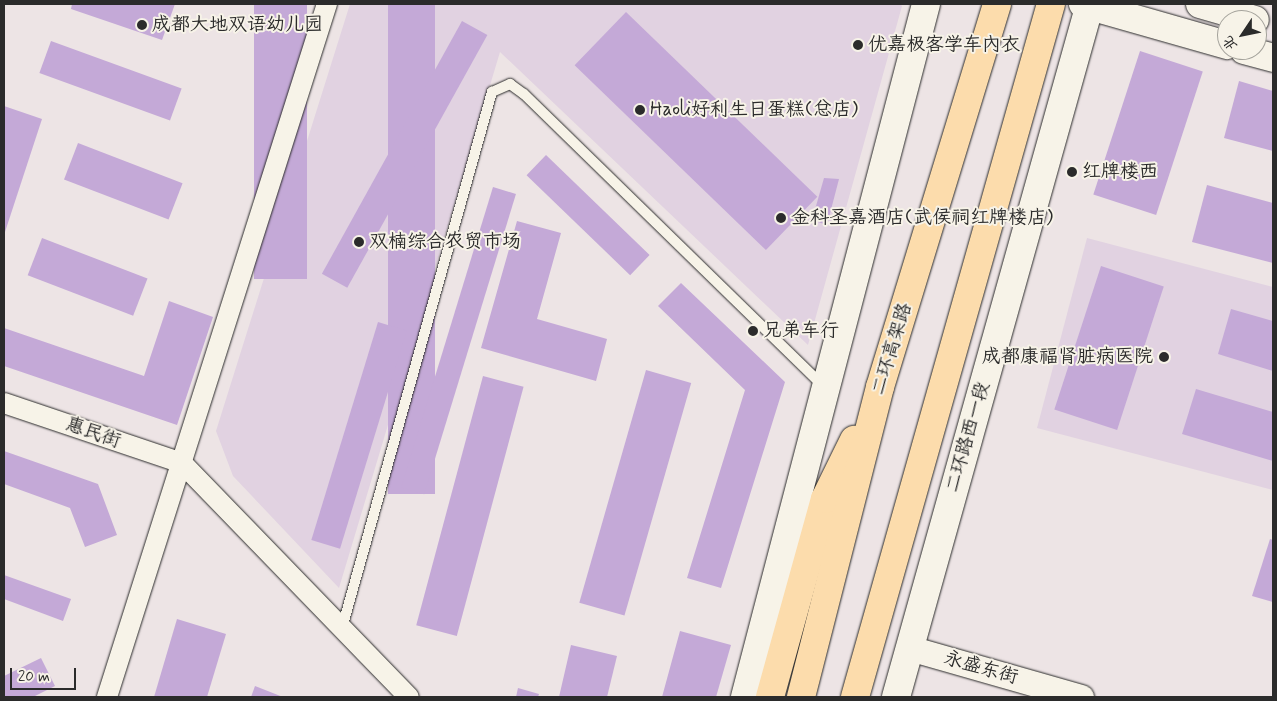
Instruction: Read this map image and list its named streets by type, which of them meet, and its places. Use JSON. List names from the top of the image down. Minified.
{"streets":{"highway":["二环高架路"],"main road":["二环路西一段"],"street":["惠民街","永盛东街"]},"crossings":[["二环路西一段","永盛东街"]],"places":["成都大地双语幼儿园","优嘉极客学车内衣","Haoli好利生日蛋糕(总店)","红牌楼西","金科圣嘉酒店(武侯祠红牌楼店)","双楠综合农贸市场","兄弟车行","成都康福肾脏病医院"],"scale_bar":"20 m","north":"bottom left"}
